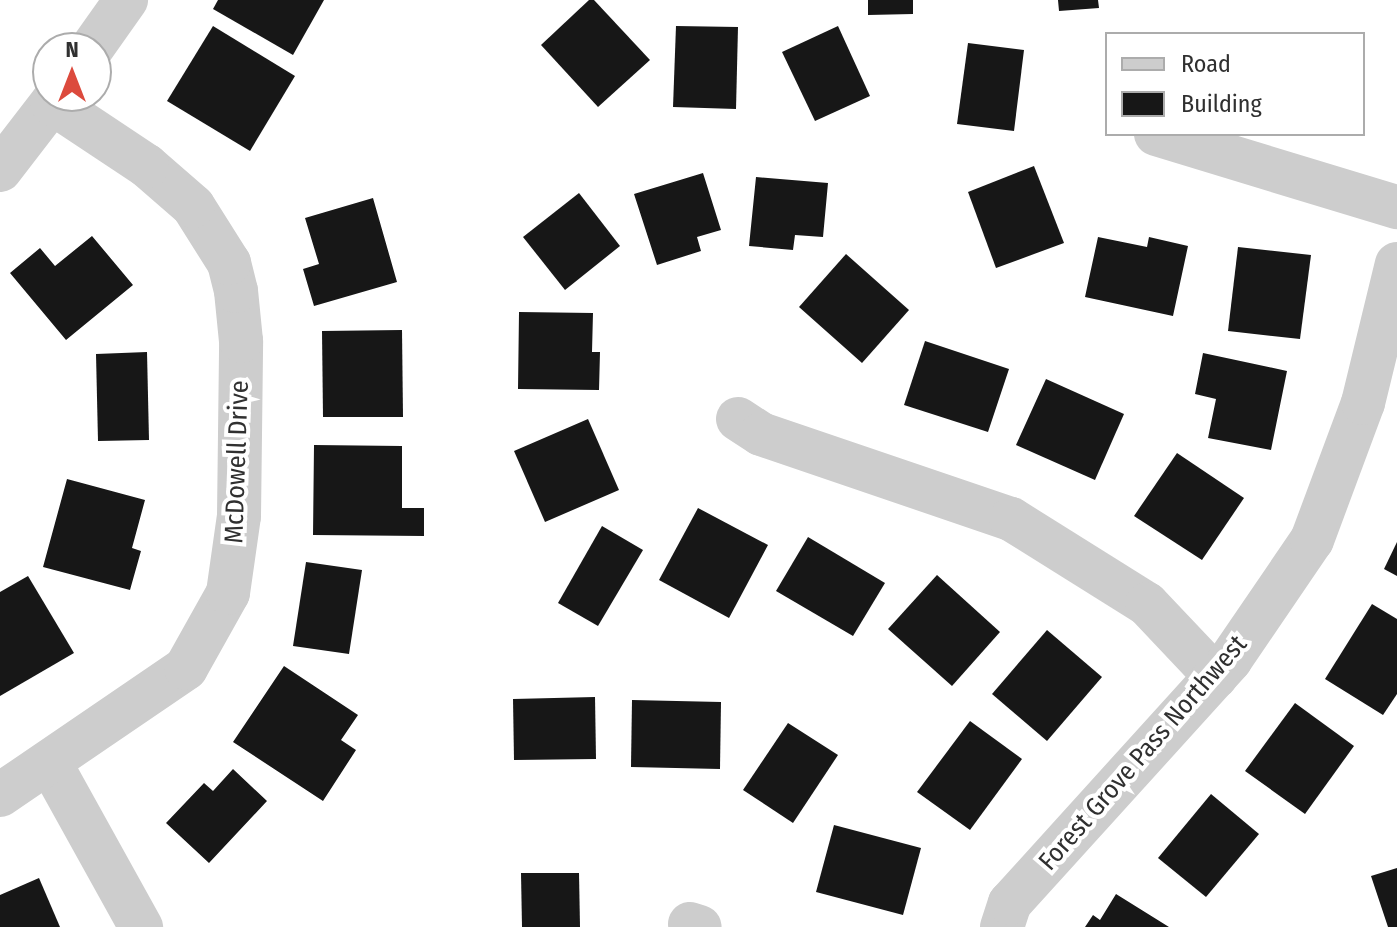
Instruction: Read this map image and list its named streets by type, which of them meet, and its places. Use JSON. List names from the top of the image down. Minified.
{"streets":{"street":["McDowell Drive","Forest Grove Pass Northwest"]},"legend":["Road","Building"],"north":"top"}
